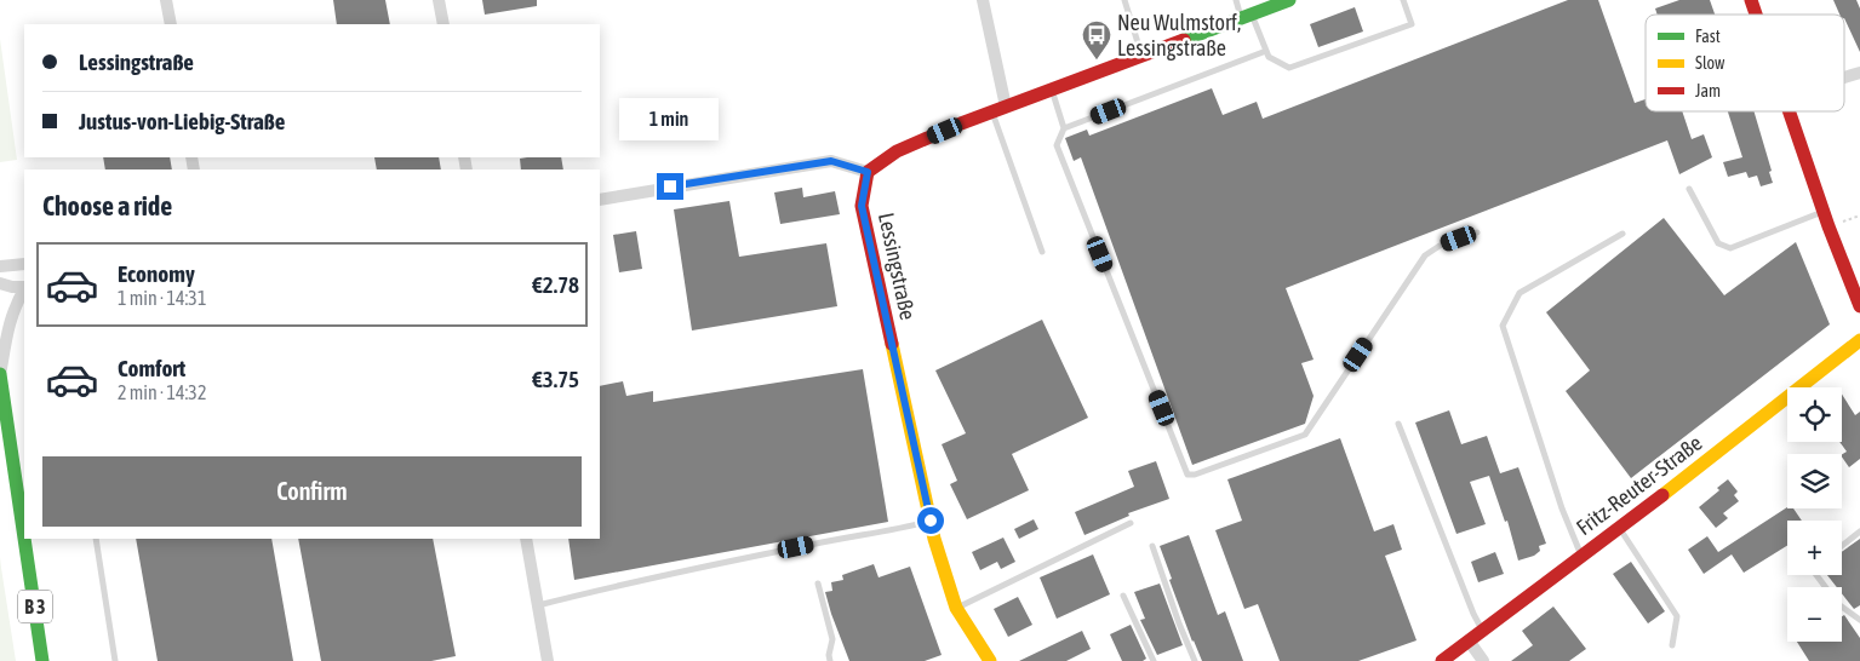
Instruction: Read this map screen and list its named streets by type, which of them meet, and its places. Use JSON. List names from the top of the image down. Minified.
{"streets":{"street":["Lessingstraße","Fritz-Reuter-Straße","B 3"]},"places":{"bus stop":["Neu Wulmstorf, Lessingstraße"]},"legend":["Fast","Slow","Jam"],"page":{"banner":["Lessingstraße","Justus-von-Liebig-Straße"],"bubble":"1 min","heading":"Choose a ride","list":[{"name":"Economy","note":"1 min · 14:31","value":"€2.78"},{"name":"Comfort","note":"2 min · 14:32","value":"€3.75"}],"map_buttons":["+","−"],"buttons":"Confirm"}}
